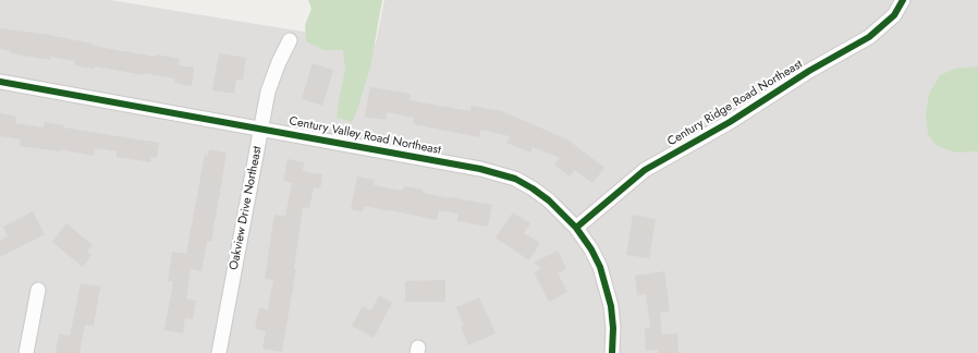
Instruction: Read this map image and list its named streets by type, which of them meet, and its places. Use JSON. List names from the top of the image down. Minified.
{"streets":{"street":["Century Ridge Road Northeast","Century Valley Road Northeast","Oakview Drive Northeast"]},"crossings":[["Century Ridge Road Northeast","Century Valley Road Northeast"],["Century Valley Road Northeast","Oakview Drive Northeast"]]}
